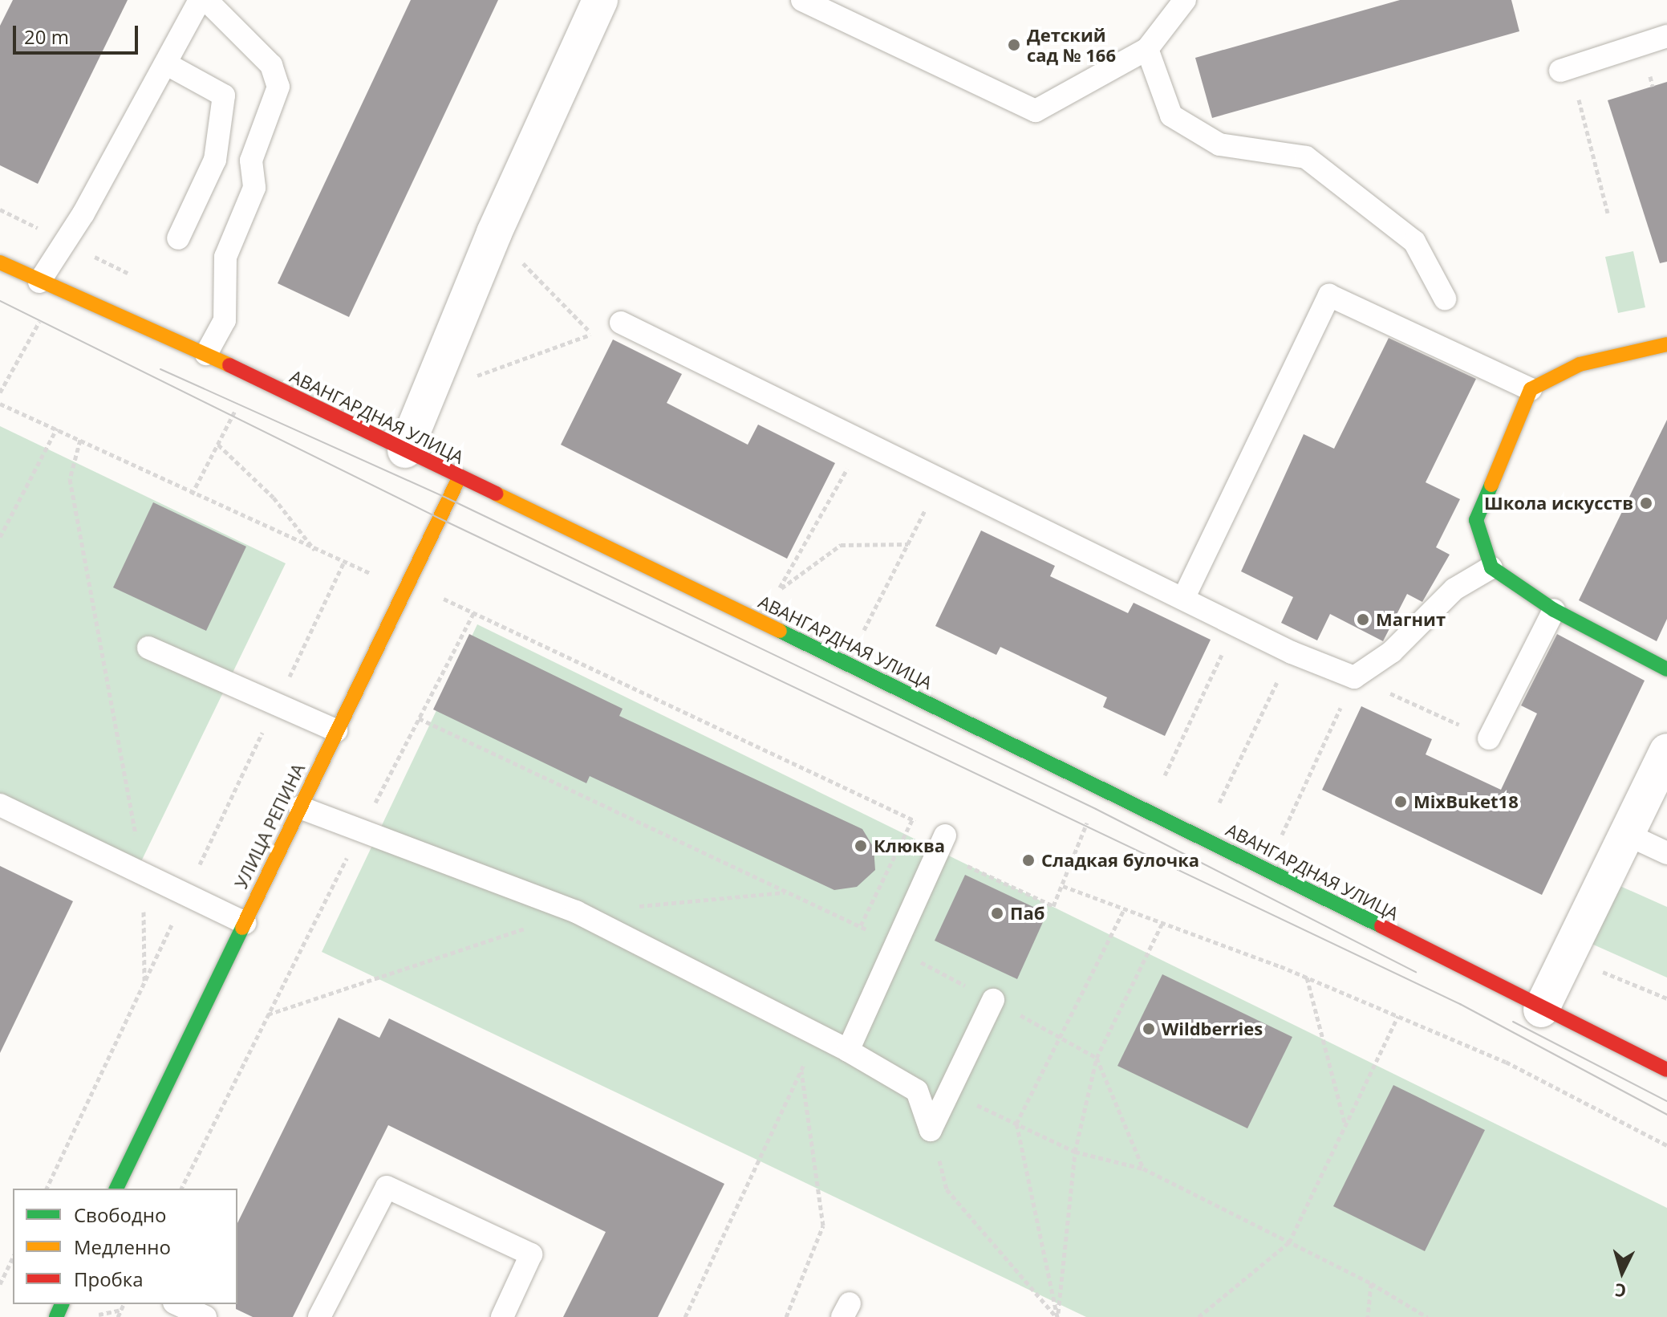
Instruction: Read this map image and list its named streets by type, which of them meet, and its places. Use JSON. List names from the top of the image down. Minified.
{"streets":{"street":["АВАНГАРДНАЯ УЛИЦА","УЛИЦА РЕПИНА"]},"crossings":[["АВАНГАРДНАЯ УЛИЦА","УЛИЦА РЕПИНА"]],"places":["Детский сад № 166","Школа искусств","Магнит","MixBuket18","Клюква","Сладкая булочка","Паб","Wildberries"],"legend":["Свободно","Медленно","Пробка"],"scale_bar":"20 m","north":"bottom"}
